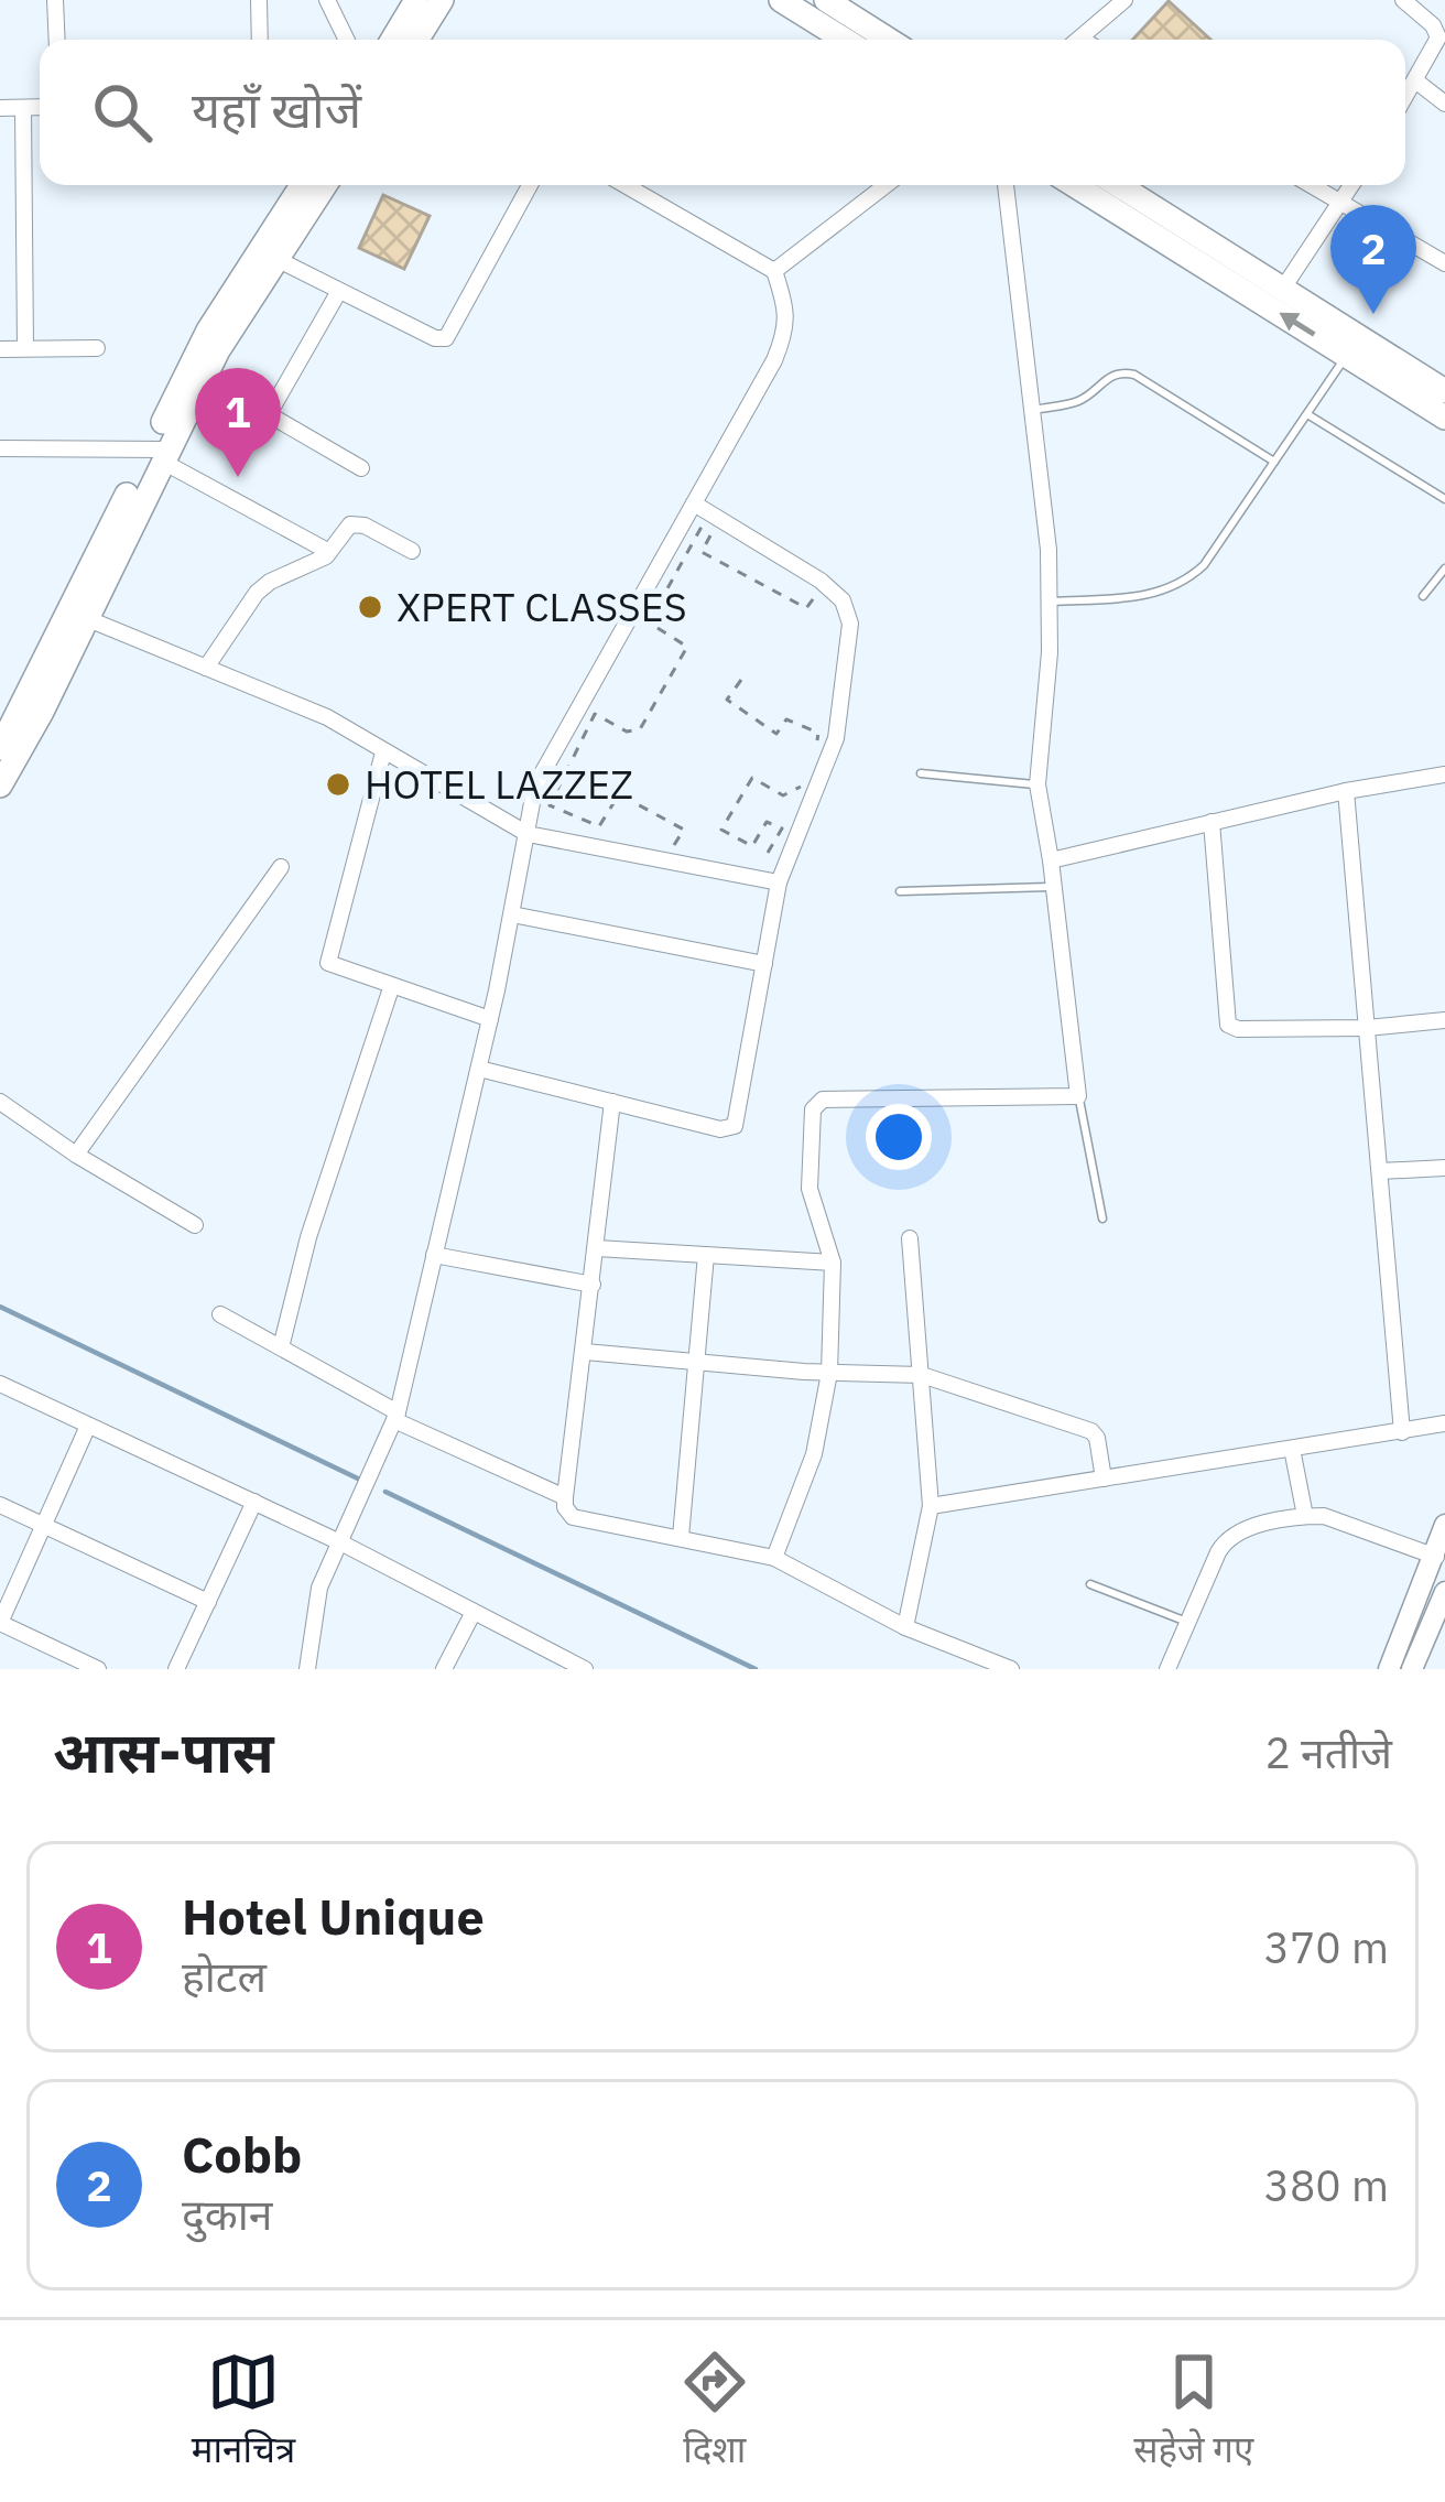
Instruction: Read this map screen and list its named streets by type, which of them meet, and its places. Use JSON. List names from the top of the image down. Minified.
{"places":["XPERT CLASSES","HOTEL LAZZEZ"],"page":{"search":"यहाँ खोजें","pins":["2","1"],"heading":["आस-पास","2 नतीजे"],"list":[{"mark":"1","name":"Hotel Unique","note":"होटल","value":"370 m"},{"mark":"2","name":"Cobb","note":"दुकान","value":"380 m"}],"nav":["मानचित्र","दिशा","सहेजे गए"]}}
